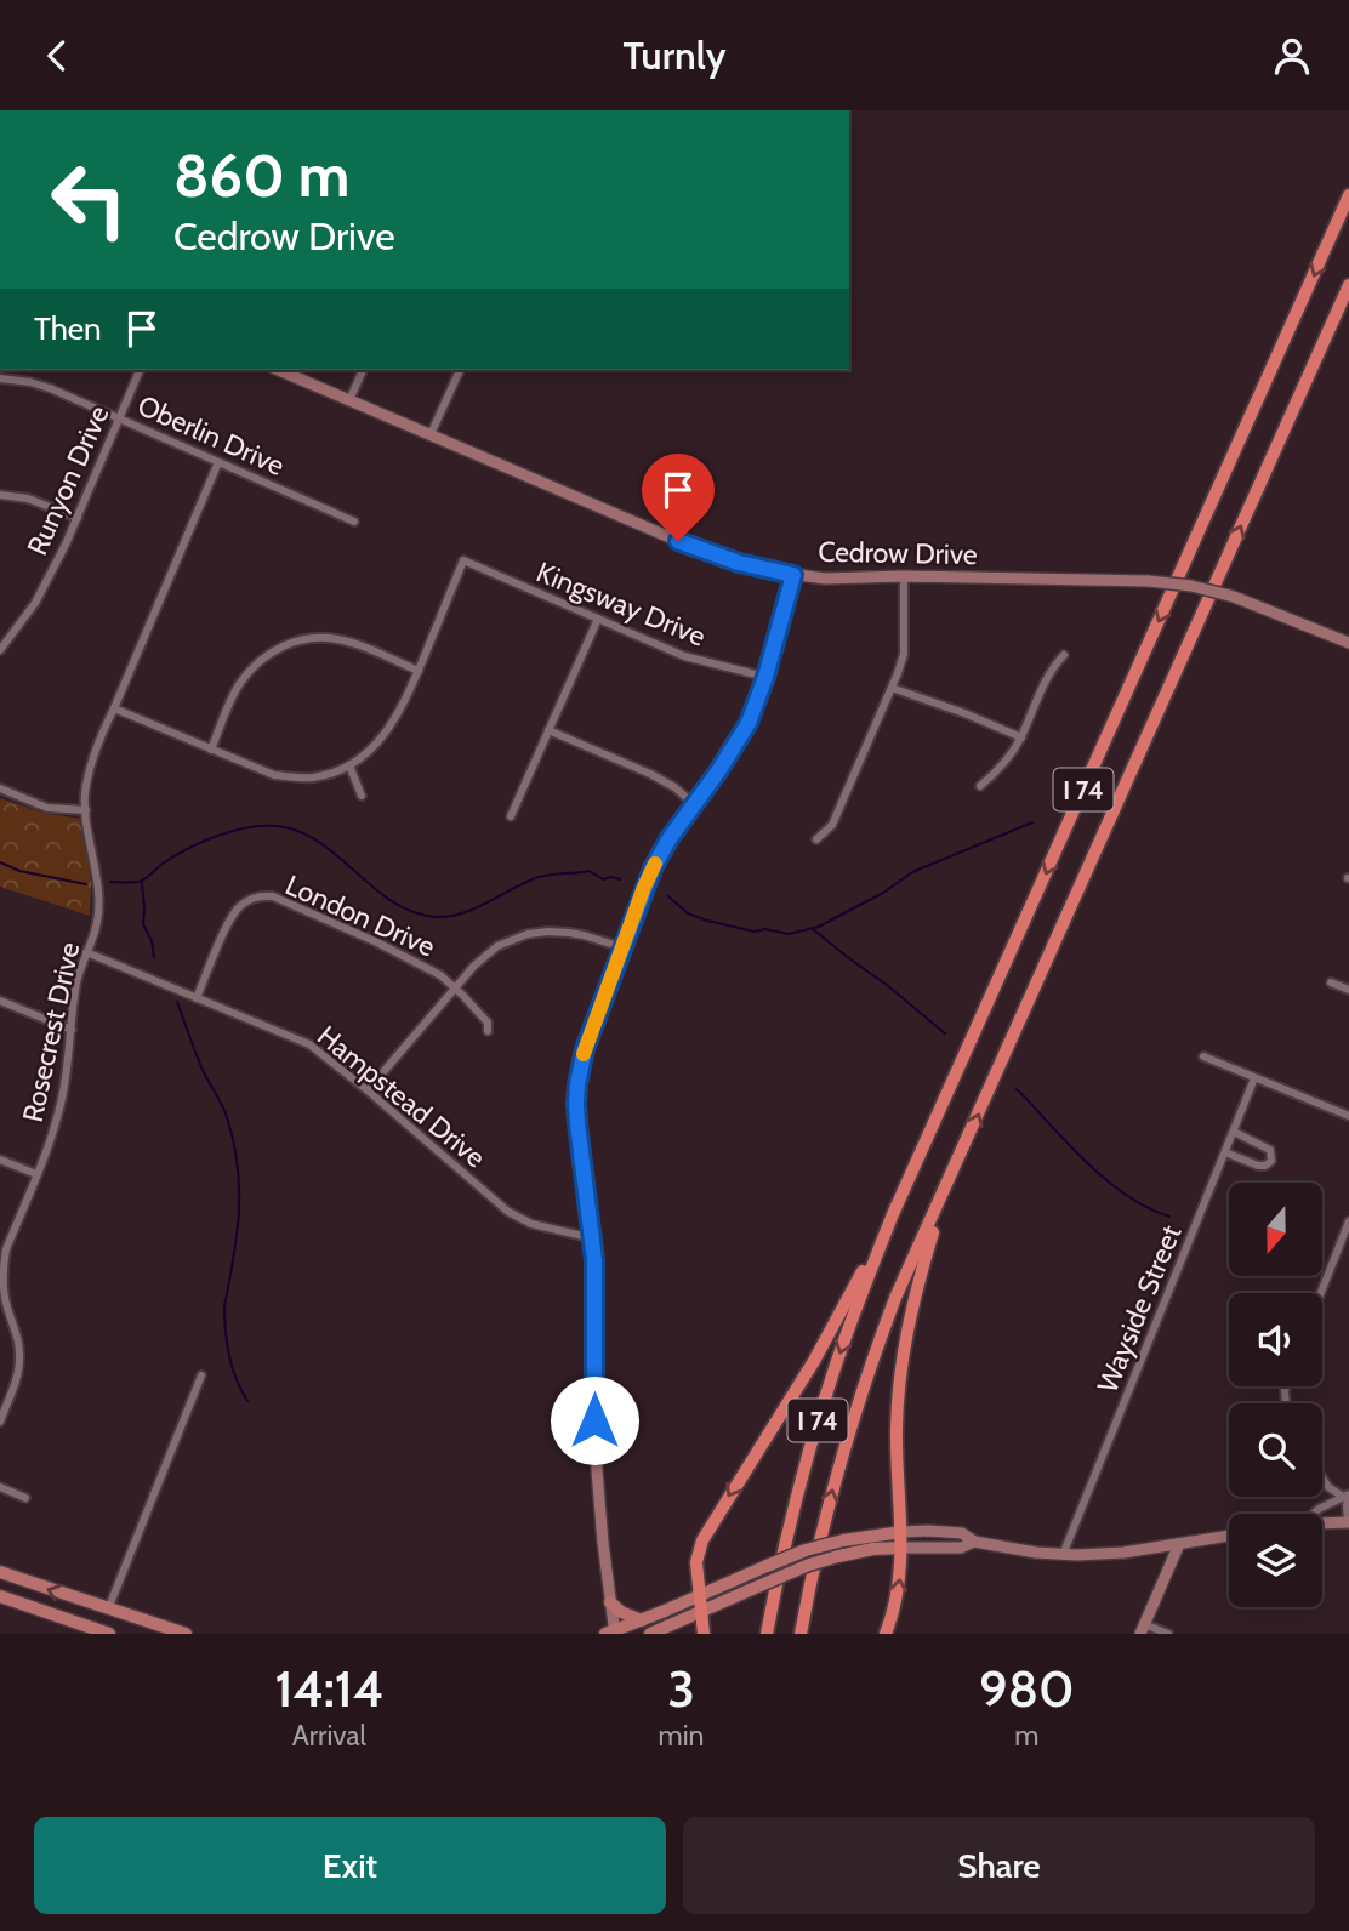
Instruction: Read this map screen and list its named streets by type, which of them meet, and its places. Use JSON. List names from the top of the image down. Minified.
{"streets":{"highway":["I 74"],"street":["Oberlin Drive","Runyon Drive","Cedrow Drive","Kingsway Drive","London Drive","Rosecrest Drive","Hampstead Drive","Wayside Street"]},"crossings":[["Oberlin Drive","Runyon Drive"],["Oberlin Drive","Rosecrest Drive"],["London Drive","Hampstead Drive"],["Rosecrest Drive","Hampstead Drive"]],"north":"bottom","page":{"header":"Turnly","turn":["860 m","Cedrow Drive"],"then":"Then","eta":["14:14","Arrival","3","min","980","m"],"buttons":["Exit","Share"]}}
